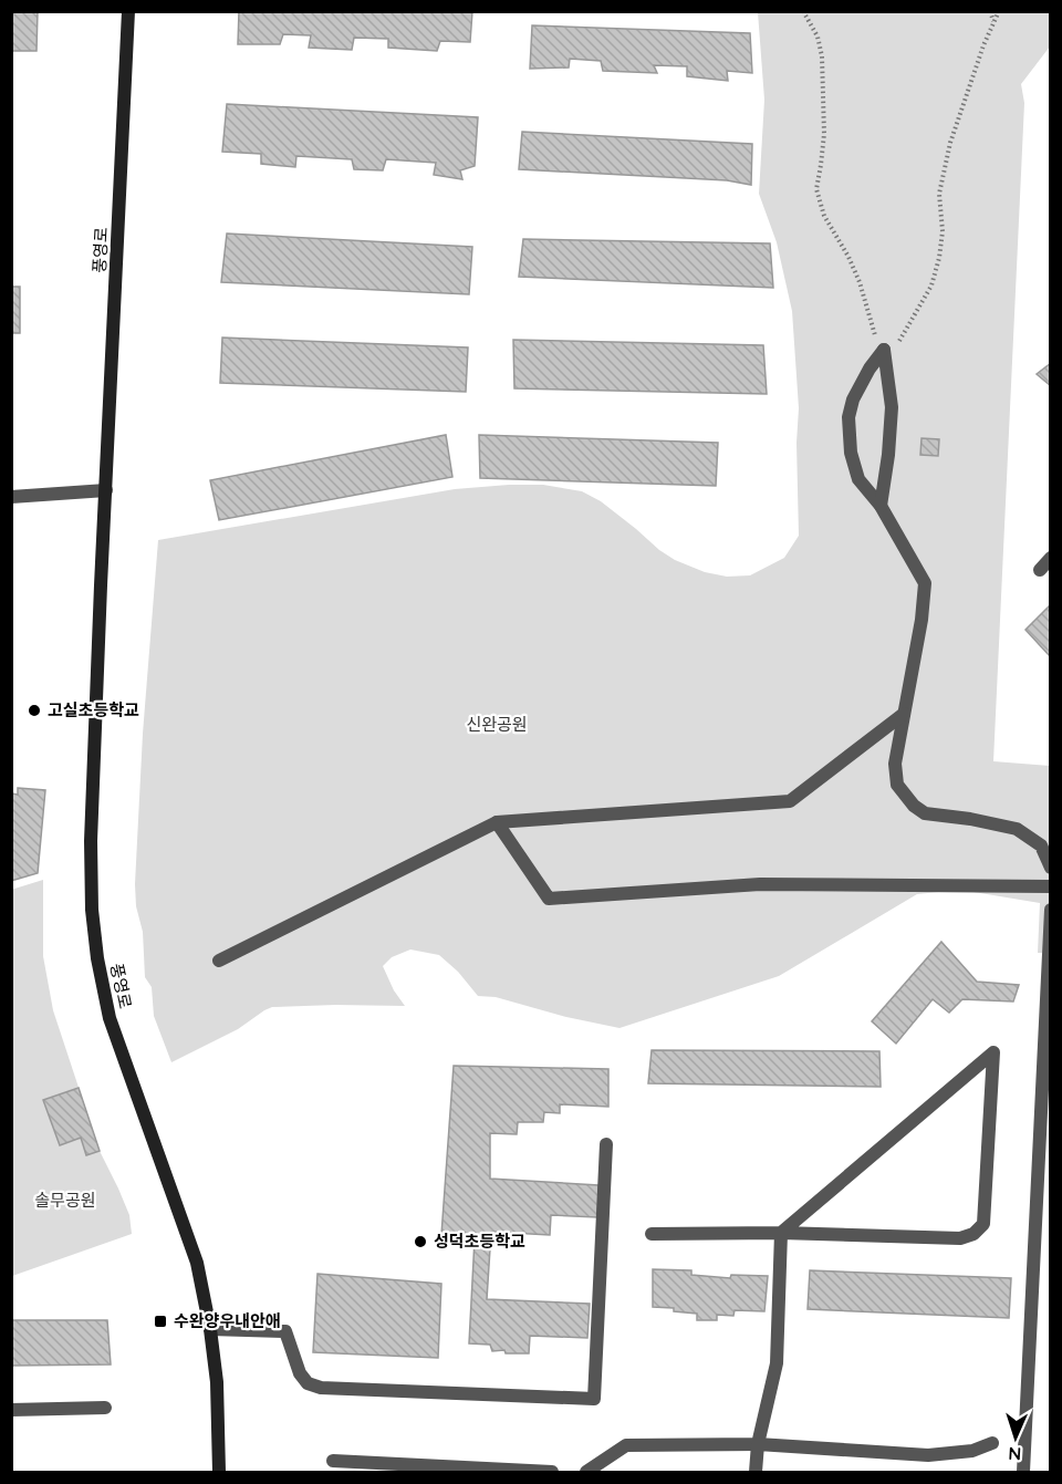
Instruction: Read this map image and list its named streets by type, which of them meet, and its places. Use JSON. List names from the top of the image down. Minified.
{"streets":{"main road":["풍영로"]},"parks":["신완공원","솔무공원"],"places":{"other":["고실초등학교","성덕초등학교"],"transit":["수완양우내안애"]},"north":"bottom"}
